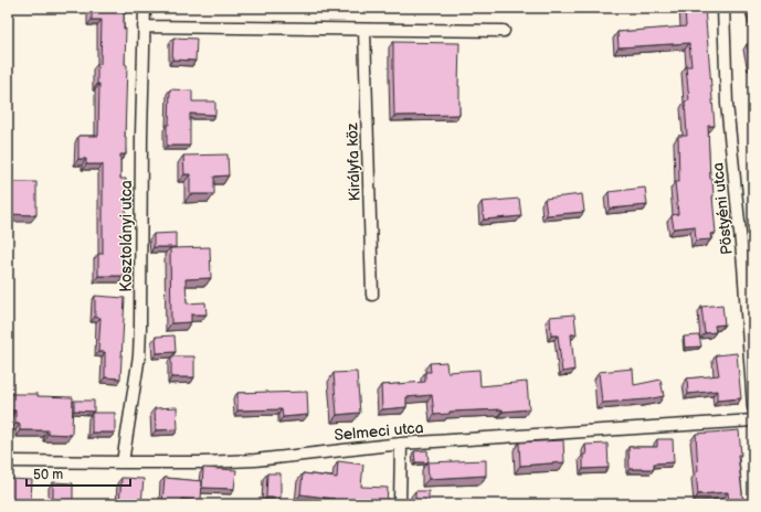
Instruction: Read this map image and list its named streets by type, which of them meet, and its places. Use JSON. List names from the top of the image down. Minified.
{"streets":{"street":["Királyfa köz","Pöstyéni utca","Kosztolányi utca","Selmeci utca"]},"crossings":[["Kosztolányi utca","Selmeci utca"]],"scale_bar":"50 m"}
